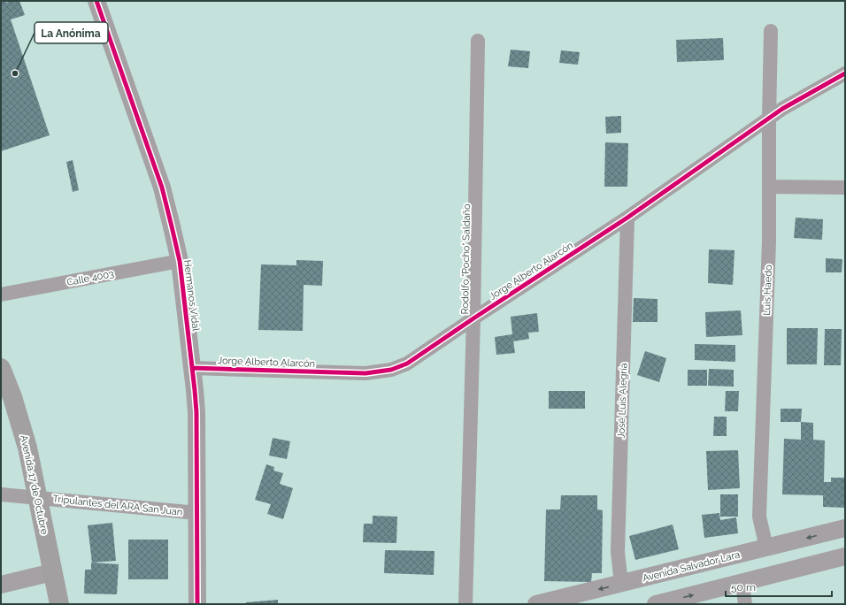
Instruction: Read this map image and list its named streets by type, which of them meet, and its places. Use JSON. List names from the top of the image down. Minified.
{"streets":{"main road":["Avenida 17 de Octubre"],"street":["Rodolfo \"Pocho\" Saldaño","Jorge Alberto Alarcón","Calle 4003","Luis Haedo","Hermanos Vidal","José Luis Alegría","Tripulantes del ARA San Juan","Avenida Salvador Lara"]},"crossings":[["Rodolfo \"Pocho\" Saldaño","Jorge Alberto Alarcón"],["Jorge Alberto Alarcón","Luis Haedo"],["Jorge Alberto Alarcón","Hermanos Vidal"],["Jorge Alberto Alarcón","José Luis Alegría"],["Calle 4003","Hermanos Vidal"],["Luis Haedo","Avenida Salvador Lara"],["Hermanos Vidal","Tripulantes del ARA San Juan"],["José Luis Alegría","Avenida Salvador Lara"],["Avenida 17 de Octubre","Tripulantes del ARA San Juan"]],"places":["La Anónima"],"scale_bar":"50 m"}
